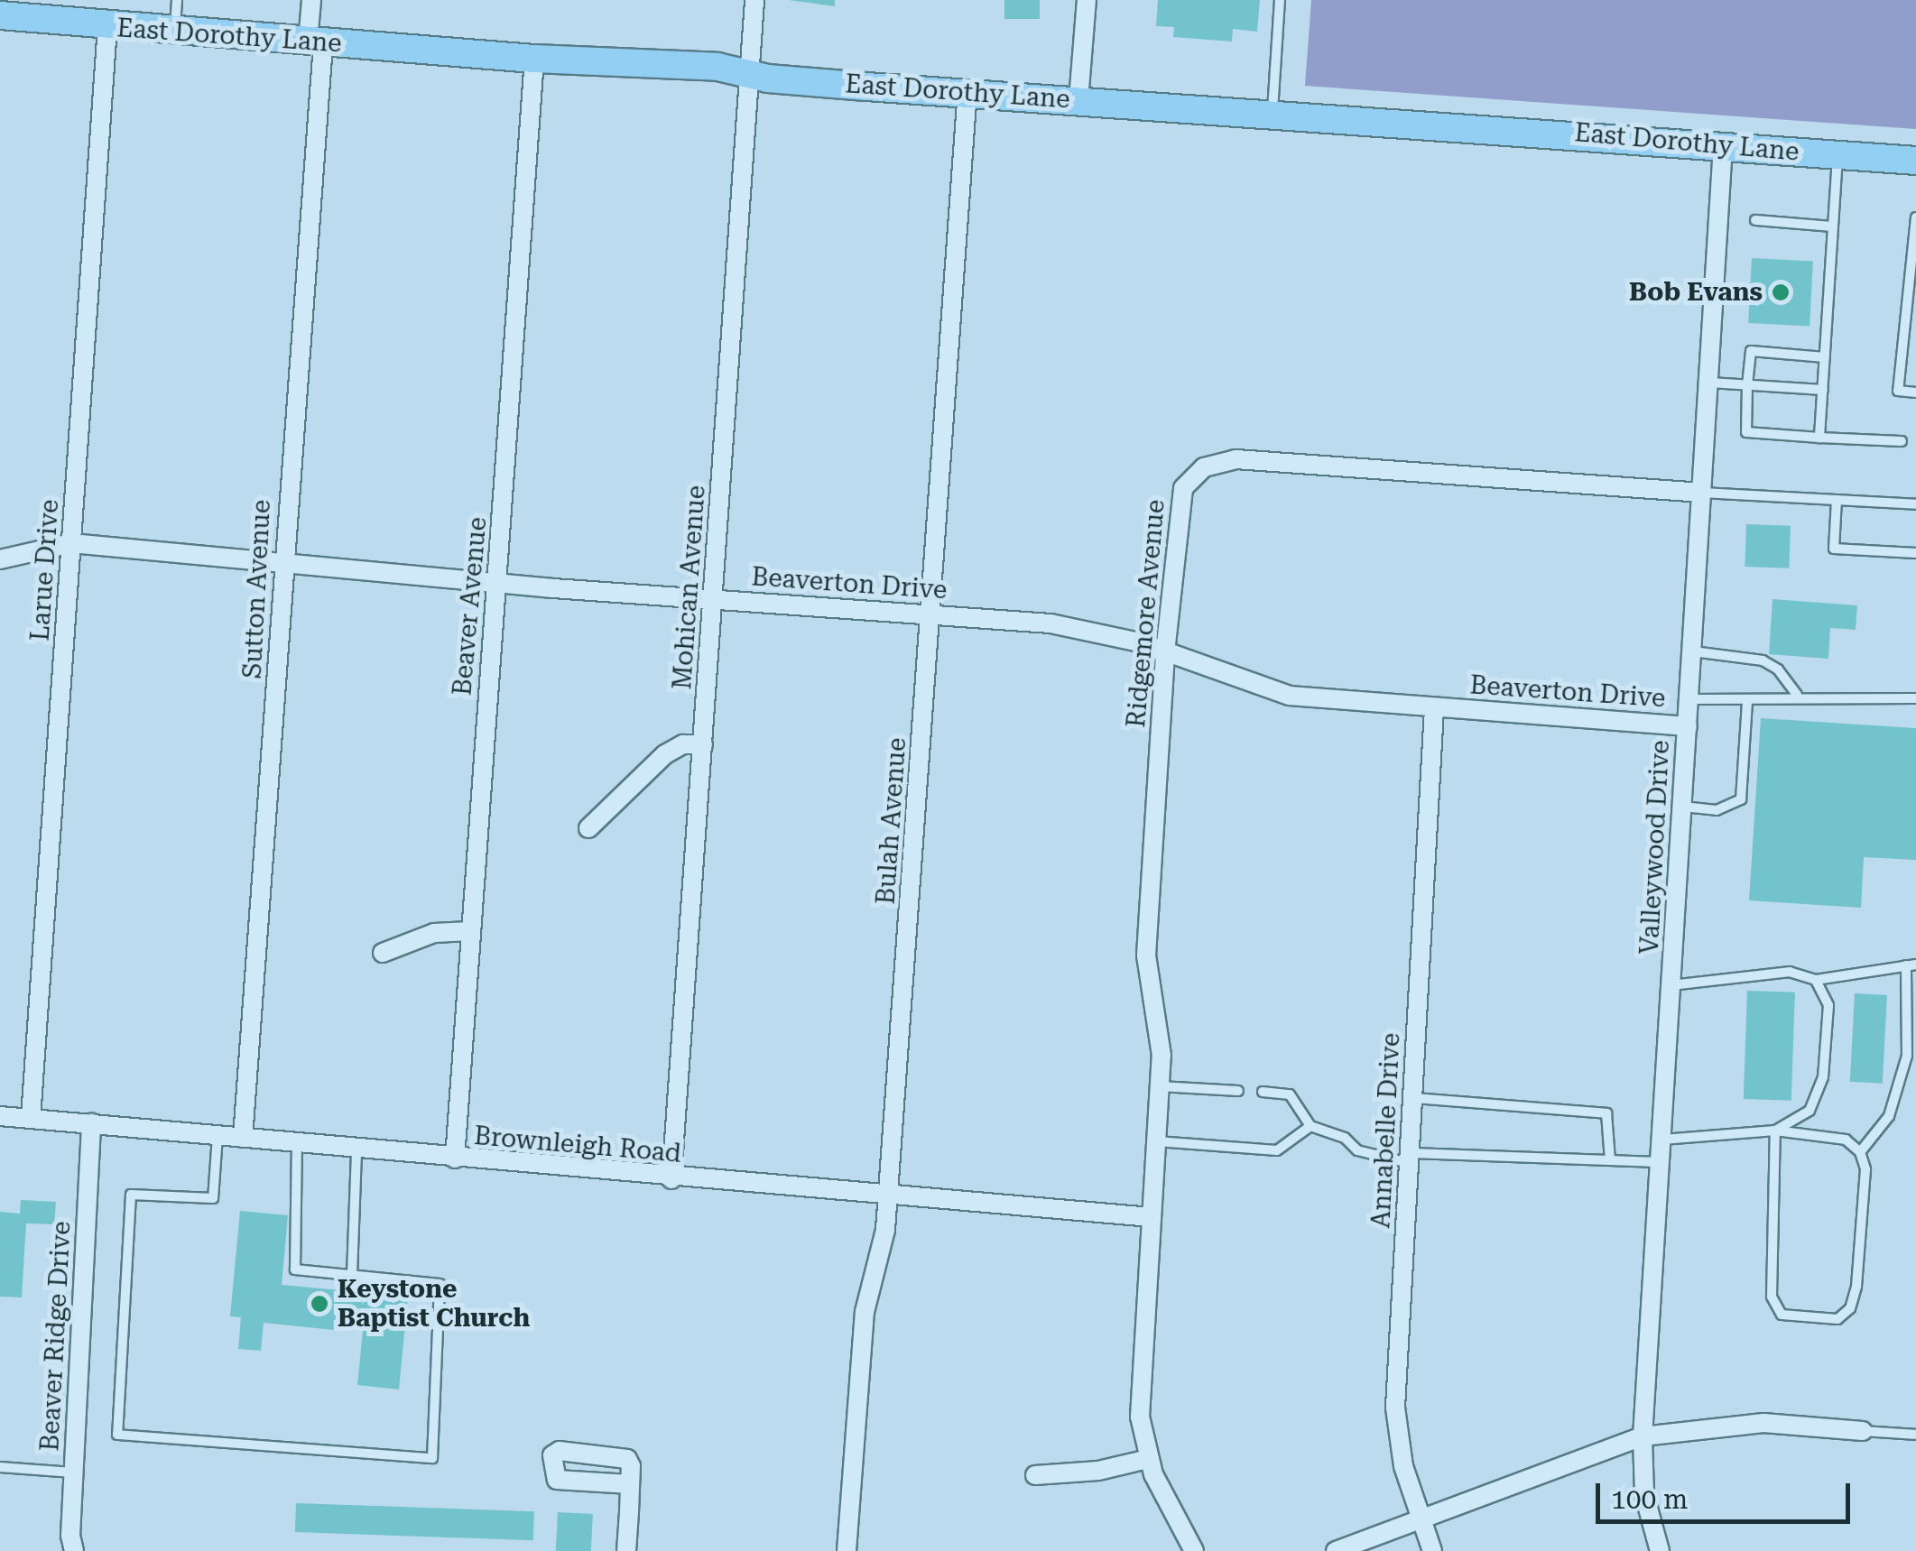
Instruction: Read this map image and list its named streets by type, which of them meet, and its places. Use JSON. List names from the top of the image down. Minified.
{"streets":{"main road":["East Dorothy Lane"],"street":["Larue Drive","Beaverton Drive","Mohican Avenue","Sutton Avenue","Beaver Avenue","Ridgemore Avenue","Bulah Avenue","Valleywood Drive","Annabelle Drive","Brownleigh Road","Beaver Ridge Drive"]},"crossings":[["East Dorothy Lane","Larue Drive"],["East Dorothy Lane","Mohican Avenue"],["East Dorothy Lane","Sutton Avenue"],["East Dorothy Lane","Beaver Avenue"],["East Dorothy Lane","Bulah Avenue"],["East Dorothy Lane","Valleywood Drive"],["Larue Drive","Beaverton Drive"],["Larue Drive","Brownleigh Road"],["Beaverton Drive","Mohican Avenue"],["Beaverton Drive","Sutton Avenue"],["Beaverton Drive","Beaver Avenue"],["Beaverton Drive","Ridgemore Avenue"],["Beaverton Drive","Bulah Avenue"],["Beaverton Drive","Valleywood Drive"],["Beaverton Drive","Annabelle Drive"],["Mohican Avenue","Brownleigh Road"],["Sutton Avenue","Brownleigh Road"],["Beaver Avenue","Brownleigh Road"],["Ridgemore Avenue","Valleywood Drive"],["Ridgemore Avenue","Brownleigh Road"],["Bulah Avenue","Brownleigh Road"],["Brownleigh Road","Beaver Ridge Drive"]],"places":["Bob Evans","Keystone Baptist Church"],"scale_bar":"100 m"}
